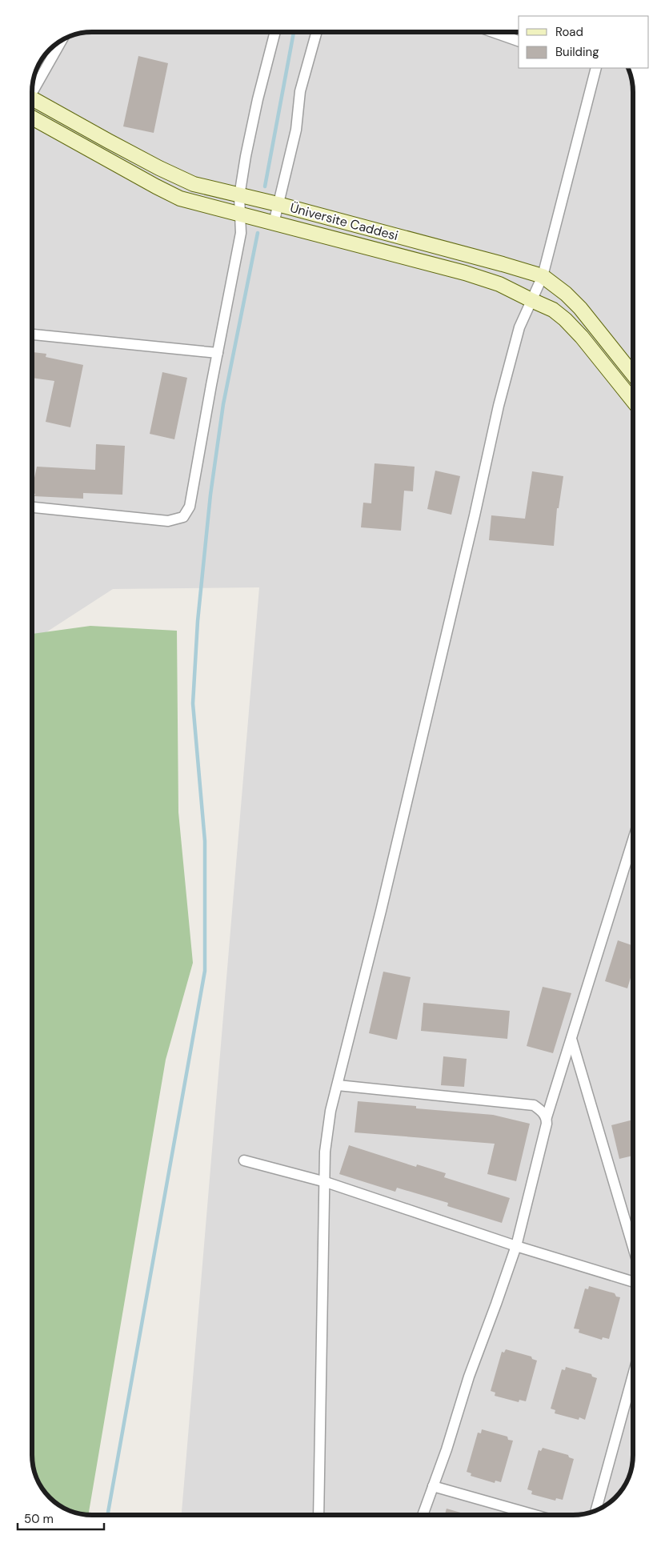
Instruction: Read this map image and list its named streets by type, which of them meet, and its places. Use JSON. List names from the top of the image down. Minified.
{"streets":{"main road":["Üniversite Caddesi"]},"legend":["Road","Building"],"scale_bar":"50 m"}
